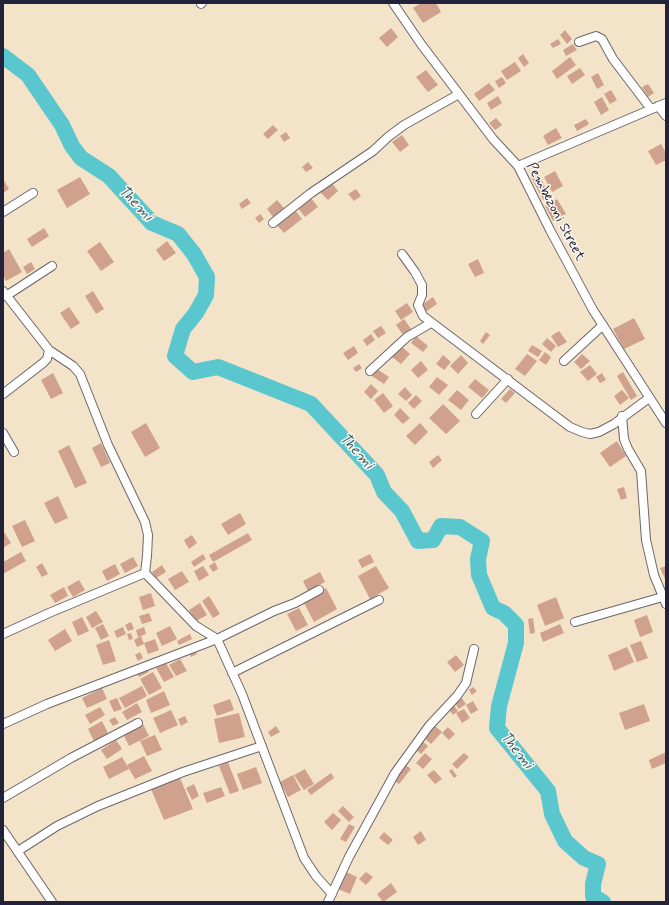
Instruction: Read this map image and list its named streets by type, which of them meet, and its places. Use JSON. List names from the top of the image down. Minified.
{"streets":{"street":["Pembezoni Street"]},"water":["Themi"]}
